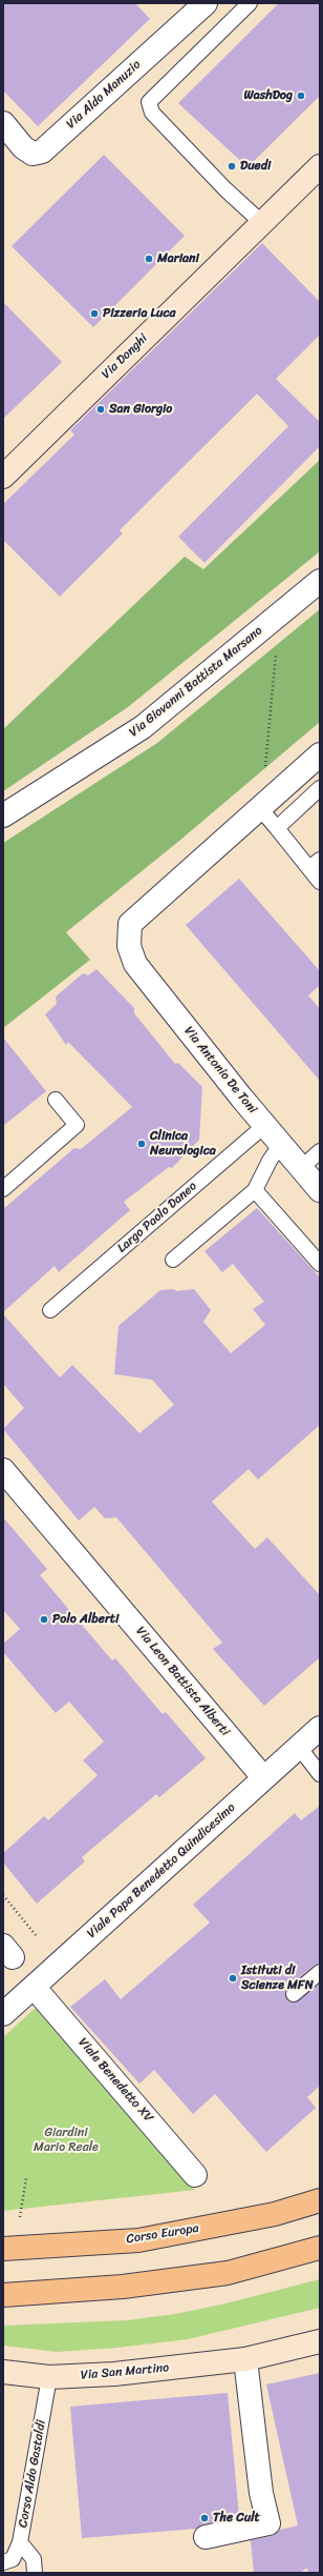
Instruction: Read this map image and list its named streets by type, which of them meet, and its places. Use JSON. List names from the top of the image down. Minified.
{"streets":{"main road":["Corso Europa"],"street":["Via Aldo Manuzio","Via Donghi","Via Giovanni Battista Marsano","Via Antonio De Toni","Via Leon Battista Alberti","Viale Papa Benedetto Quindicesimo","Viale Benedetto XV","Via San Martino"],"lane":["Largo Paolo Daneo","Corso Aldo Gastaldi"]},"crossings":[["Via Antonio De Toni","Largo Paolo Daneo"],["Via Leon Battista Alberti","Viale Papa Benedetto Quindicesimo"],["Viale Papa Benedetto Quindicesimo","Viale Benedetto XV"],["Via San Martino","Corso Aldo Gastaldi"]],"parks":["Giardini Mario Reale"],"places":["WashDog","Duedi","Mariani","Pizzeria Luca","San Giorgio","Clinica Neurologica","Polo Alberti","Istituti di Scienze MFN","The Cult"]}
